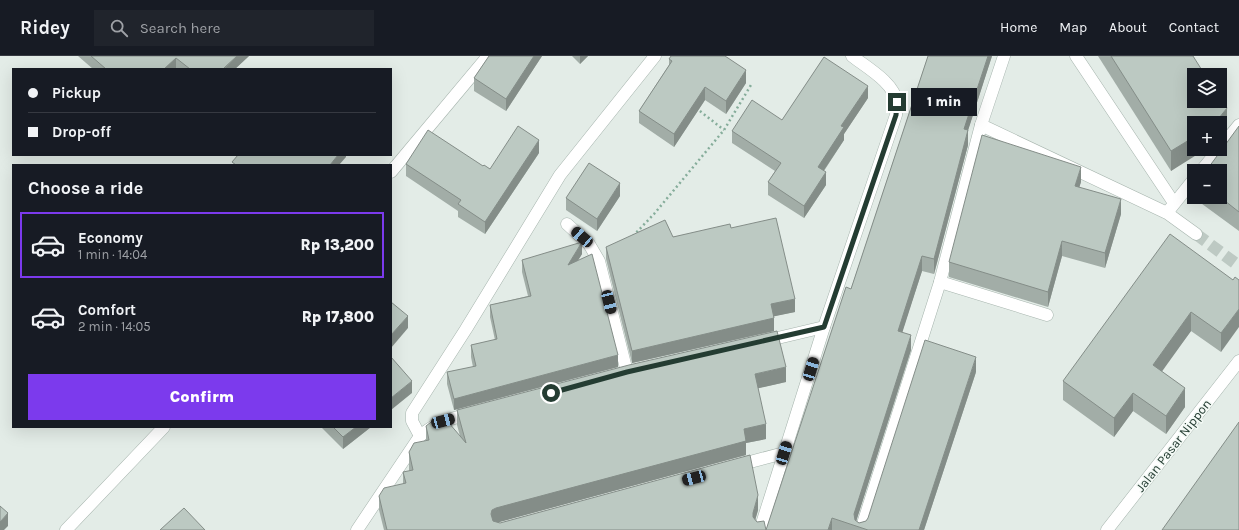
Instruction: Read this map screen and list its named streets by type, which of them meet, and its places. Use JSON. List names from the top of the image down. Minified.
{"streets":{"street":["Jalan Pasar Nippon"]},"page":{"header":"Ridey","search":"Search here","nav":["Home","Map","About","Contact"],"map_buttons":["+","−"],"banner":["Pickup","Drop-off"],"bubble":"1 min","heading":"Choose a ride","list":[{"name":"Economy","note":"1 min · 14:04","value":"Rp 13,200"},{"name":"Comfort","note":"2 min · 14:05","value":"Rp 17,800"}],"buttons":"Confirm"}}
